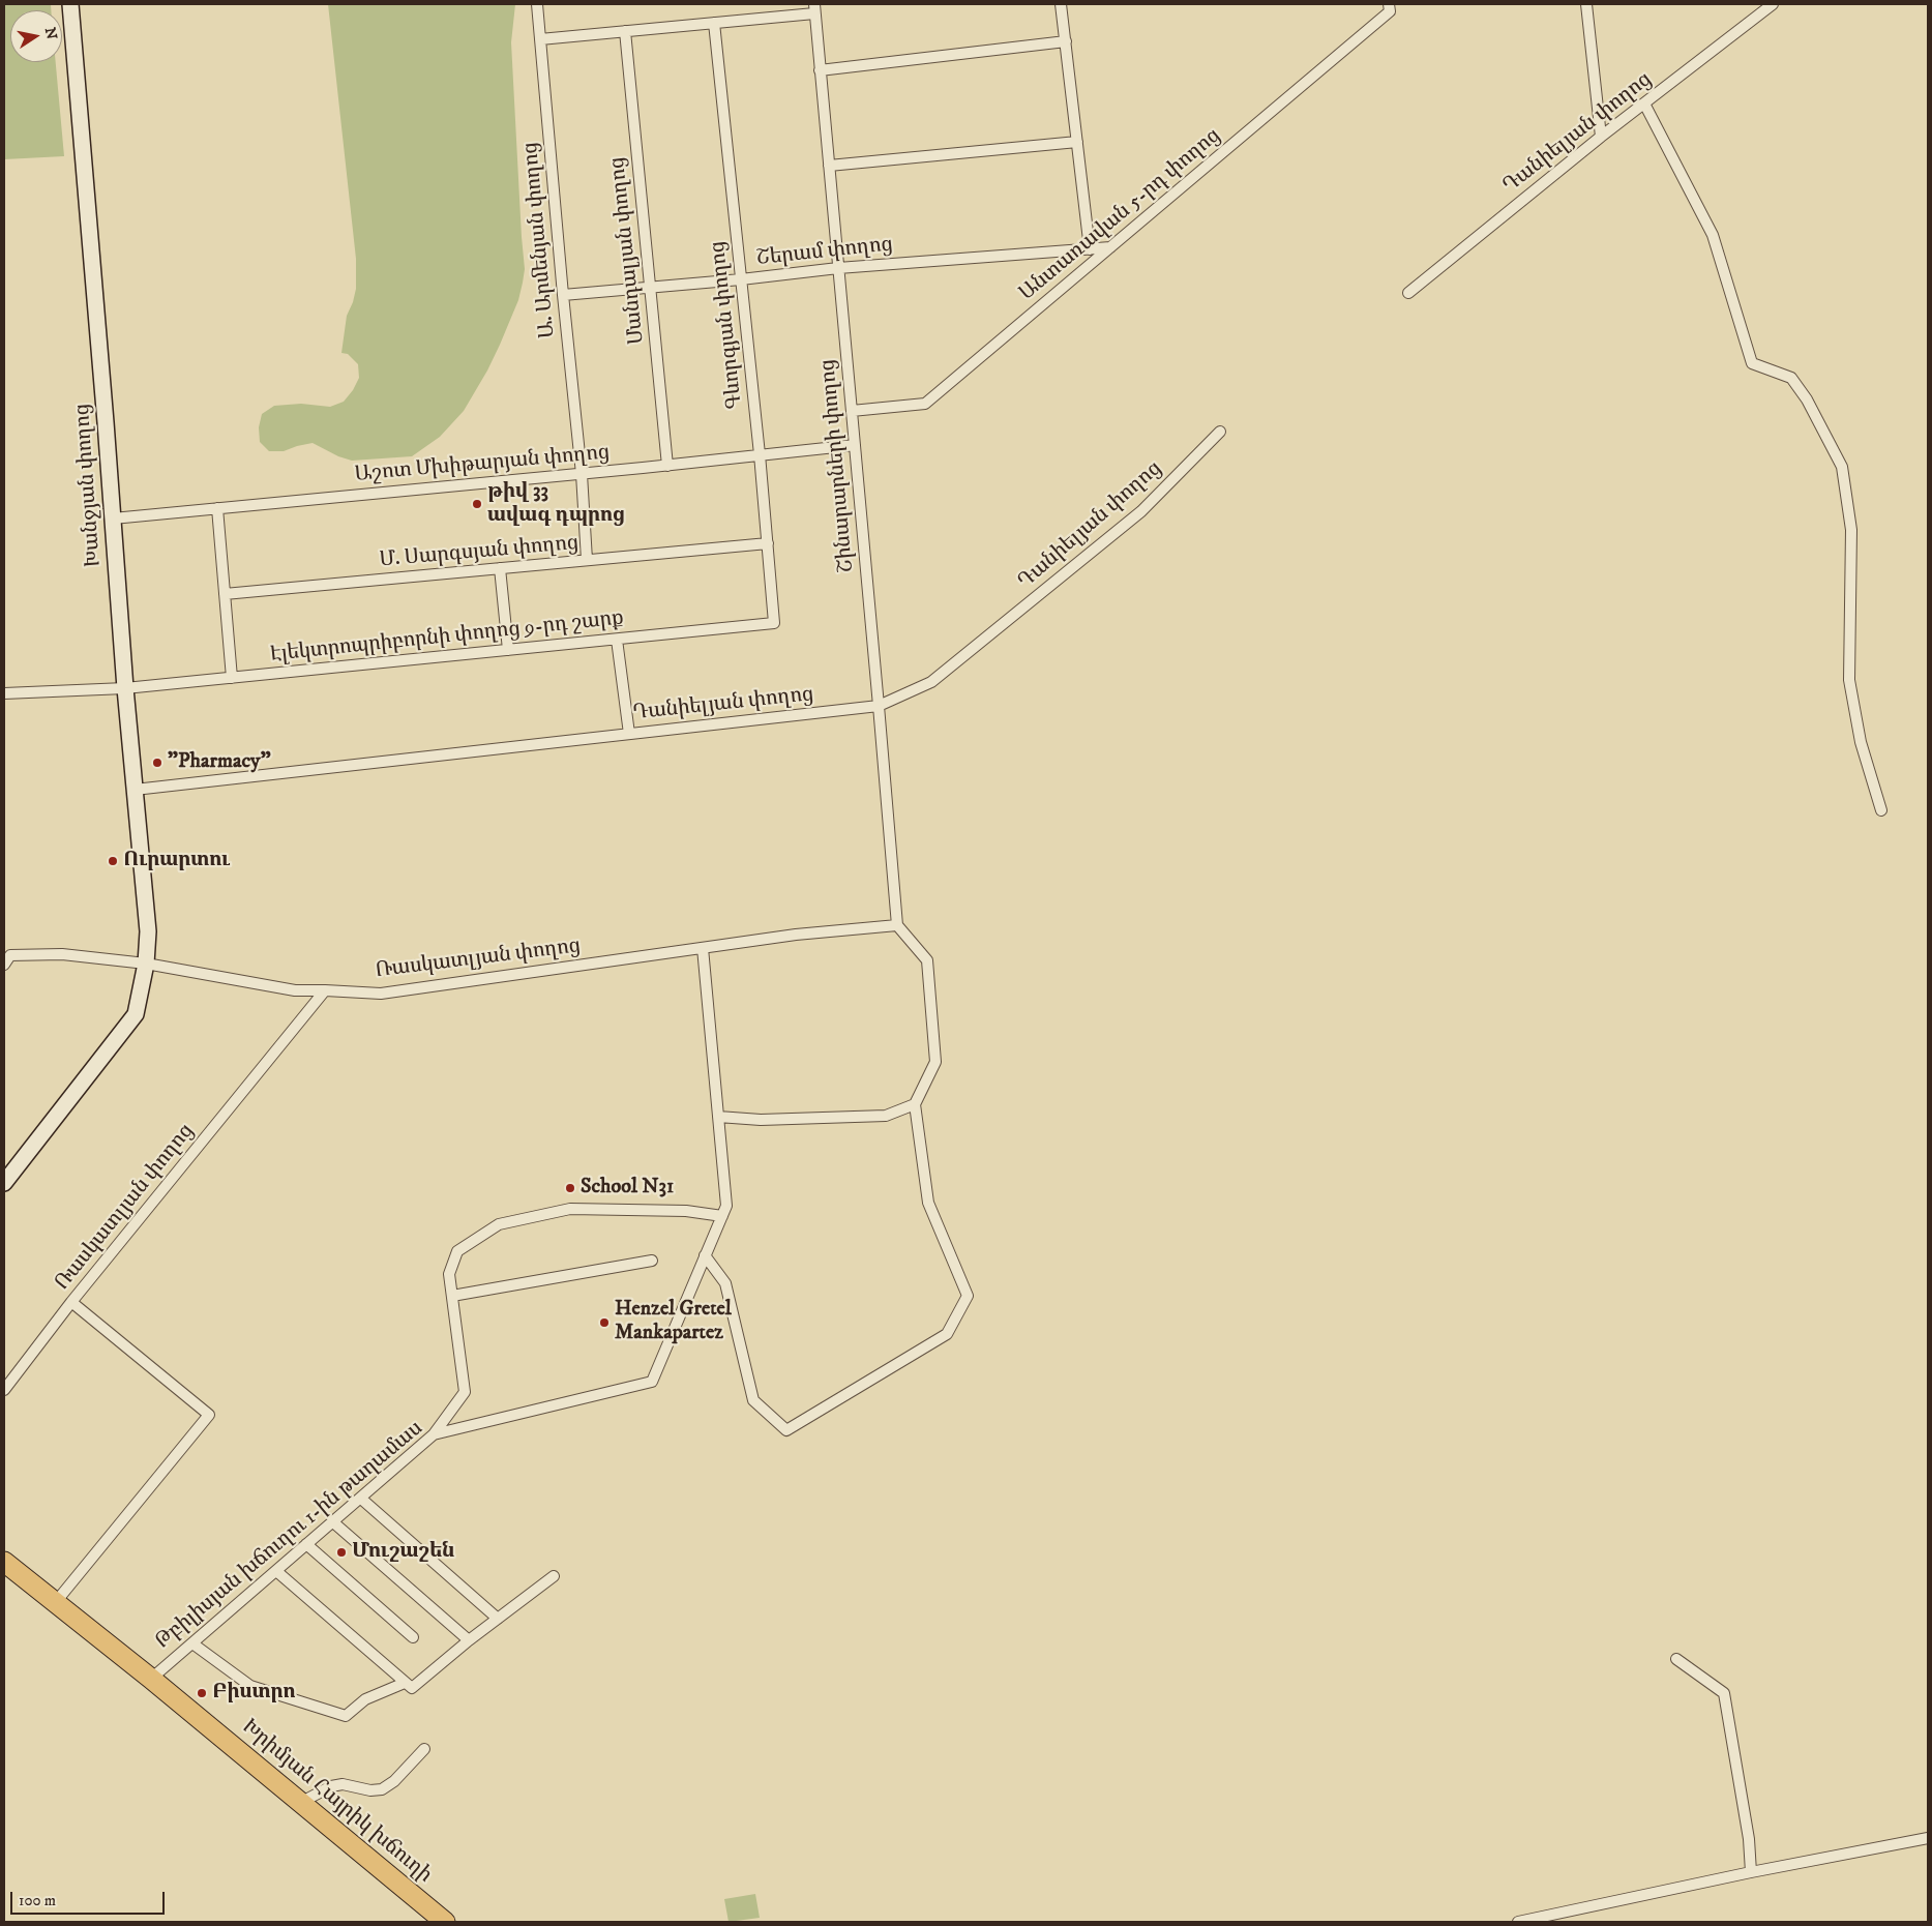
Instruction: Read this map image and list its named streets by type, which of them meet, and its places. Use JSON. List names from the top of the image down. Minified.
{"streets":{"highway":["Խրիմյան Հայրիկ խճուղի"],"main road":["Խանջյան փողոց"],"street":["Դանիելյան փողոց","Անտառավան 5-րդ փողոց","Ա. Արմենյան փողոց","Մանդալյան փողոց","Շերամ փողոց","Գևորգյան փողոց","Աշոտ Մխիթարյան փողոց","Շինարարների փողոց","Մ. Սարգսյան փողոց","Էլեկտրոպրիբորնի փողոց 9-րդ շարք","Ռասկատլյան փողոց","Թբիլիսյան խճուղու 1-ին թաղամաս"]},"crossings":[["Դանիելյան փողոց","Շինարարների փողոց"],["Դանիելյան փողոց","Խանջյան փողոց"],["Անտառավան 5-րդ փողոց","Շերամ փողոց"],["Անտառավան 5-րդ փողոց","Շինարարների փողոց"],["Ա. Արմենյան փողոց","Շերամ փողոց"],["Ա. Արմենյան փողոց","Աշոտ Մխիթարյան փողոց"],["Ա. Արմենյան փողոց","Մ. Սարգսյան փողոց"],["Մանդալյան փողոց","Շերամ փողոց"],["Մանդալյան փողոց","Աշոտ Մխիթարյան փողոց"],["Շերամ փողոց","Գևորգյան փողոց"],["Շերամ փողոց","Շինարարների փողոց"],["Գևորգյան փողոց","Աշոտ Մխիթարյան փողոց"],["Գևորգյան փողոց","Մ. Սարգսյան փողոց"],["Գևորգյան փողոց","Էլեկտրոպրիբորնի փողոց 9-րդ շարք"],["Աշոտ Մխիթարյան փողոց","Շինարարների փողոց"],["Աշոտ Մխիթարյան փողոց","Խանջյան փողոց"],["Շինարարների փողոց","Ռասկատլյան փողոց"],["Խանջյան փողոց","Էլեկտրոպրիբորնի փողոց 9-րդ շարք"],["Ռասկատլյան փողոց","Թբիլիսյան խճուղու 1-ին թաղամաս"],["Թբիլիսյան խճուղու 1-ին թաղամաս","Խրիմյան Հայրիկ խճուղի"]],"places":["թիվ 33 ավագ դպրոց","\"Pharmacy\"","Ուրարտու","School N31","Henzel Gretel Mankapartez","Մուշաշեն","Բիստրո"],"scale_bar":"100 m","north":"right"}
